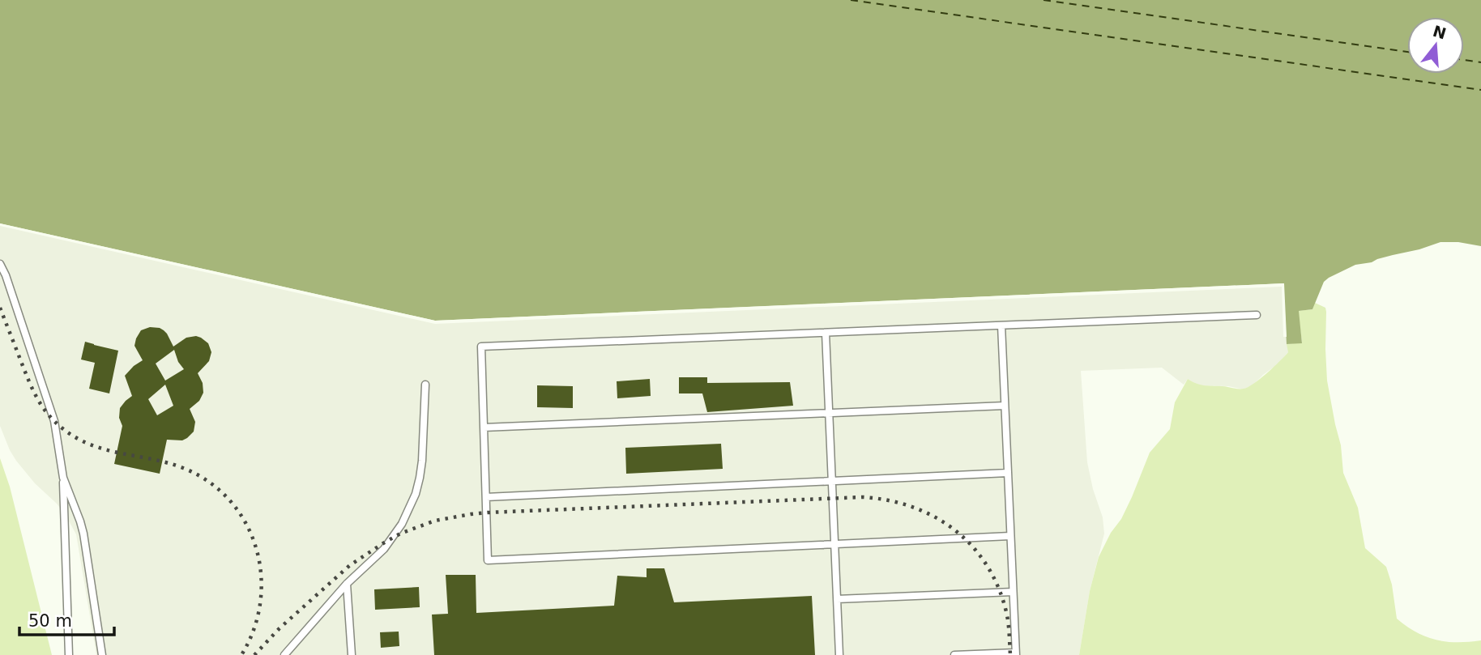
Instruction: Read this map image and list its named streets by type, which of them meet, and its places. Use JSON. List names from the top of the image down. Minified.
{"scale_bar":"50 m","north":"top"}
